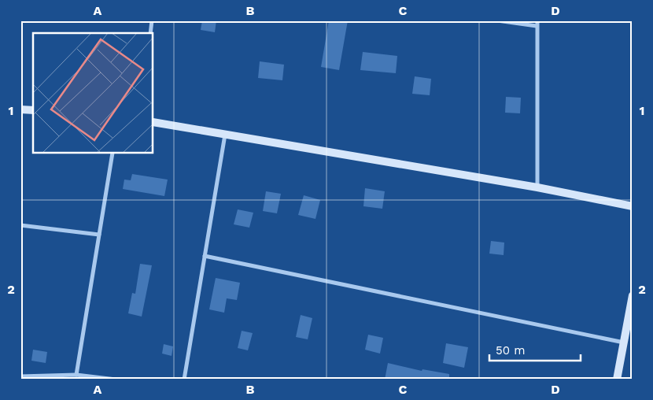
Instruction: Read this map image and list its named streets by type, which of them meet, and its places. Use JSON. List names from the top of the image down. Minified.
{"scale_bar":"50 m","grid":{"columns":["A","B","C","D"],"rows":["1","2"]}}
